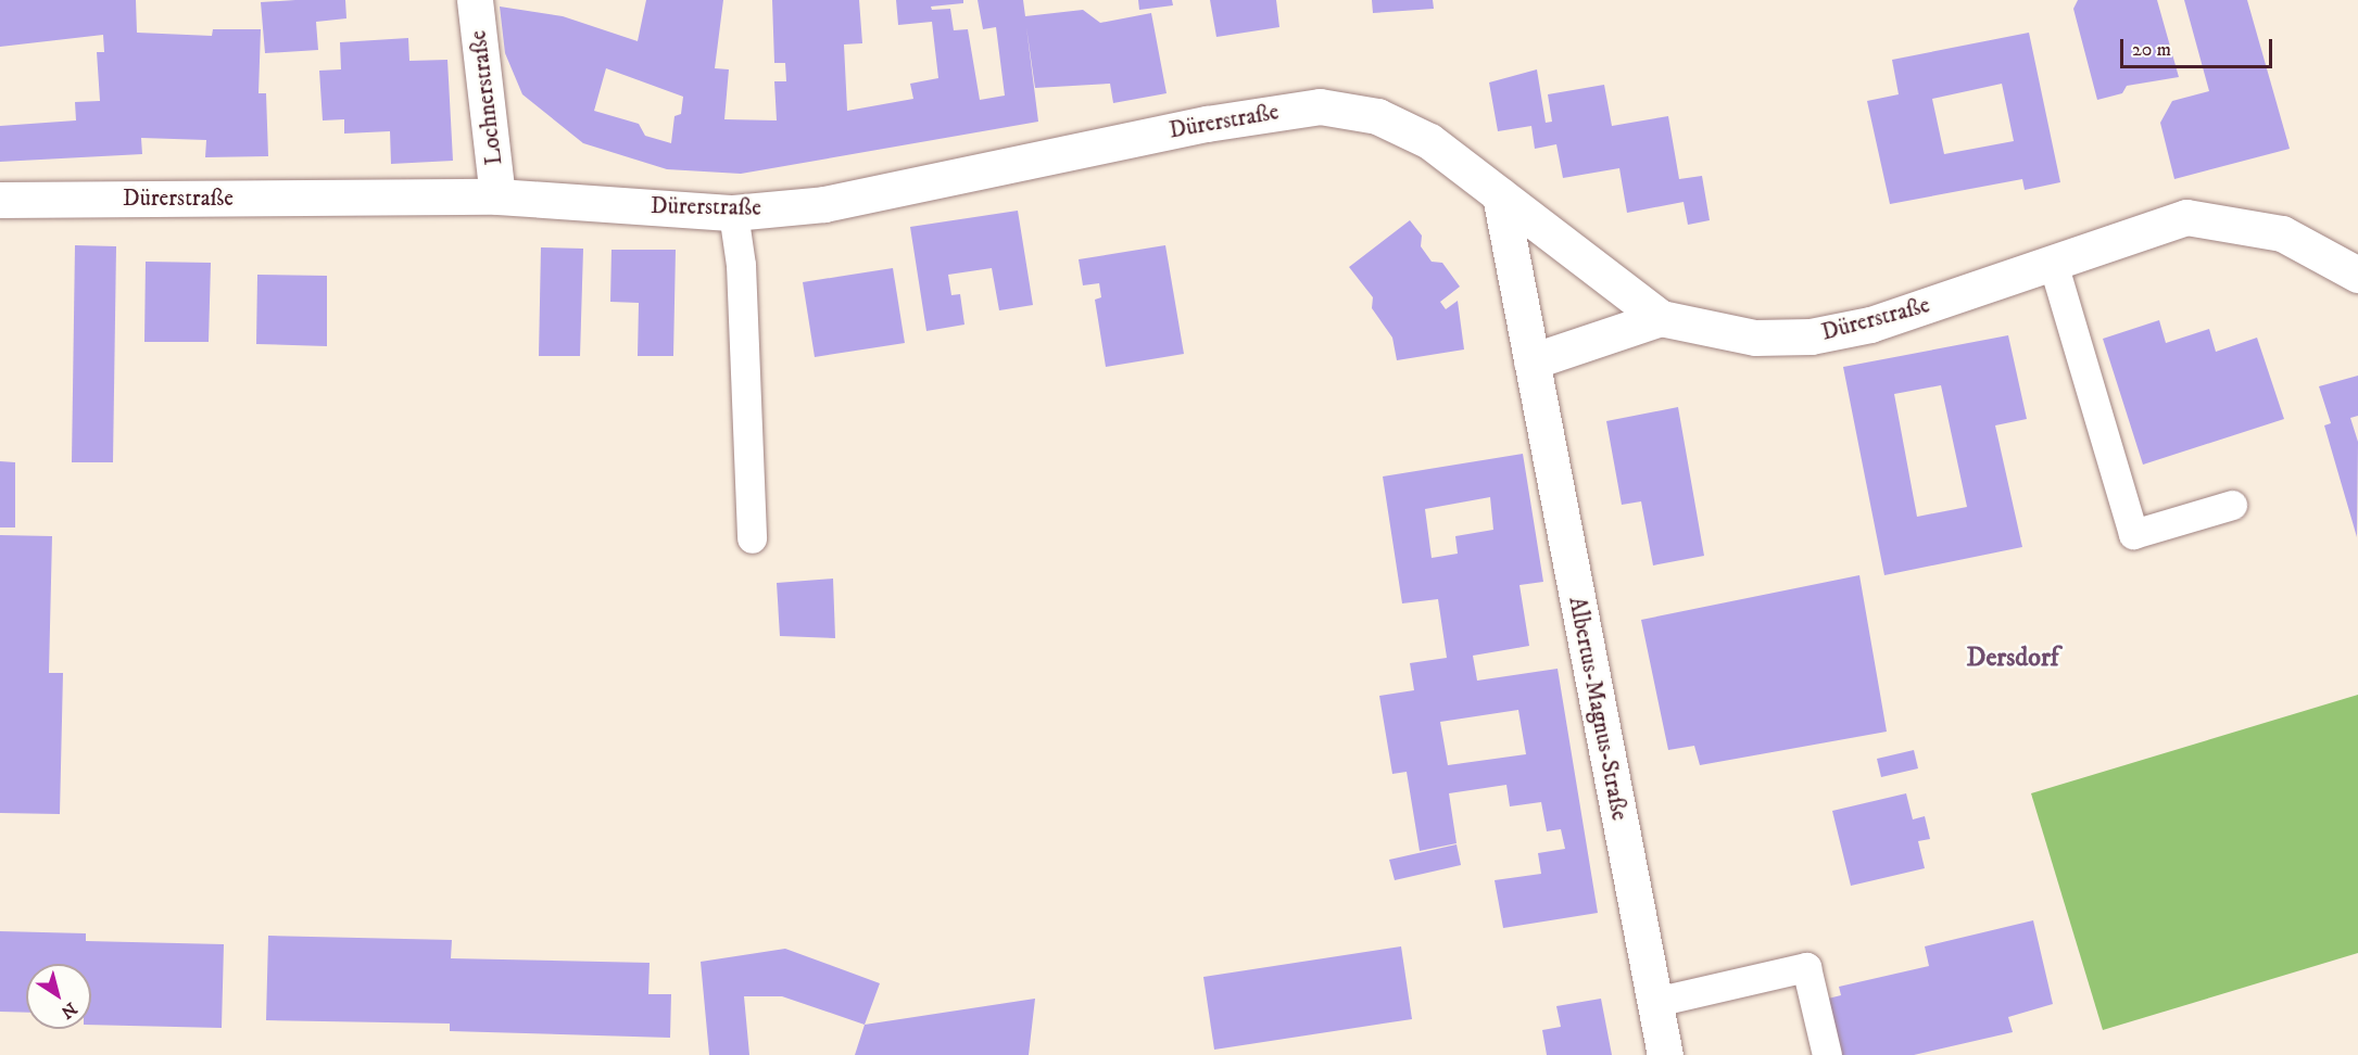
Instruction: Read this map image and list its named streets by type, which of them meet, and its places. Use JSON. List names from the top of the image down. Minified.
{"streets":{"street":["Lochnerstraße","Dürerstraße","Albertus-Magnus-Straße"]},"crossings":[["Lochnerstraße","Dürerstraße"],["Dürerstraße","Albertus-Magnus-Straße"]],"districts":["Dersdorf"],"scale_bar":"20 m","north":"bottom right"}
